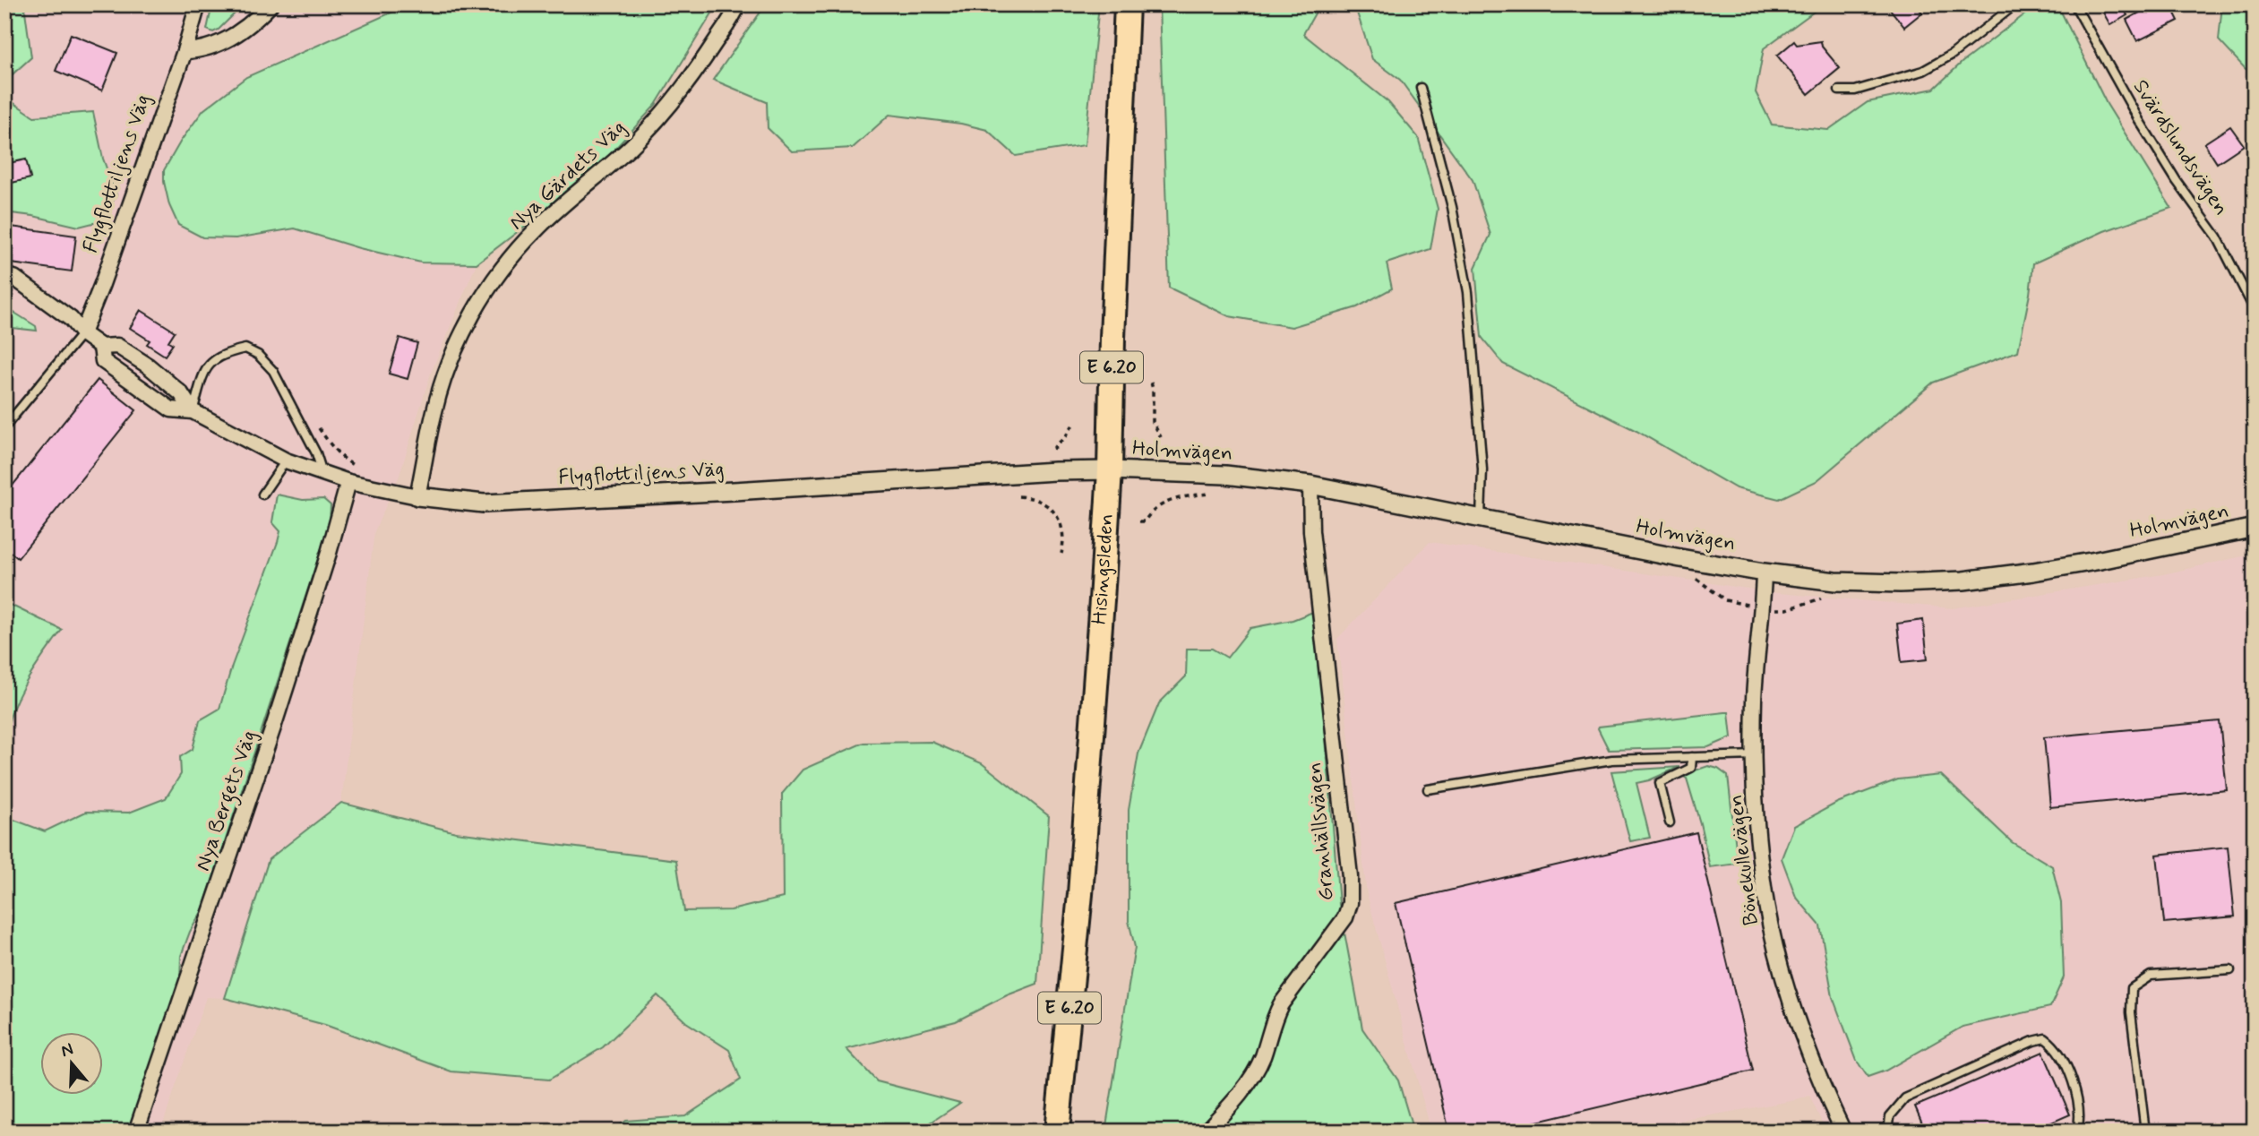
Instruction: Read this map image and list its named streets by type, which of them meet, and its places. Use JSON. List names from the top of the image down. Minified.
{"streets":{"highway":["E 6.20","Hisingsleden"],"street":["Flygflottiljens Väg","Nya Gärdets Väg","Holmvägen","Nya Bergets Väg","Granhällsvägen","Bönekullevägen"],"lane":["Svärdslundsvägen"]},"crossings":[["Flygflottiljens Väg","Nya Gärdets Väg"],["Flygflottiljens Väg","Holmvägen"],["Flygflottiljens Väg","Hisingsleden"],["Flygflottiljens Väg","Nya Bergets Väg"],["Holmvägen","Hisingsleden"],["Holmvägen","Granhällsvägen"],["Holmvägen","Bönekullevägen"]],"north":"top"}
